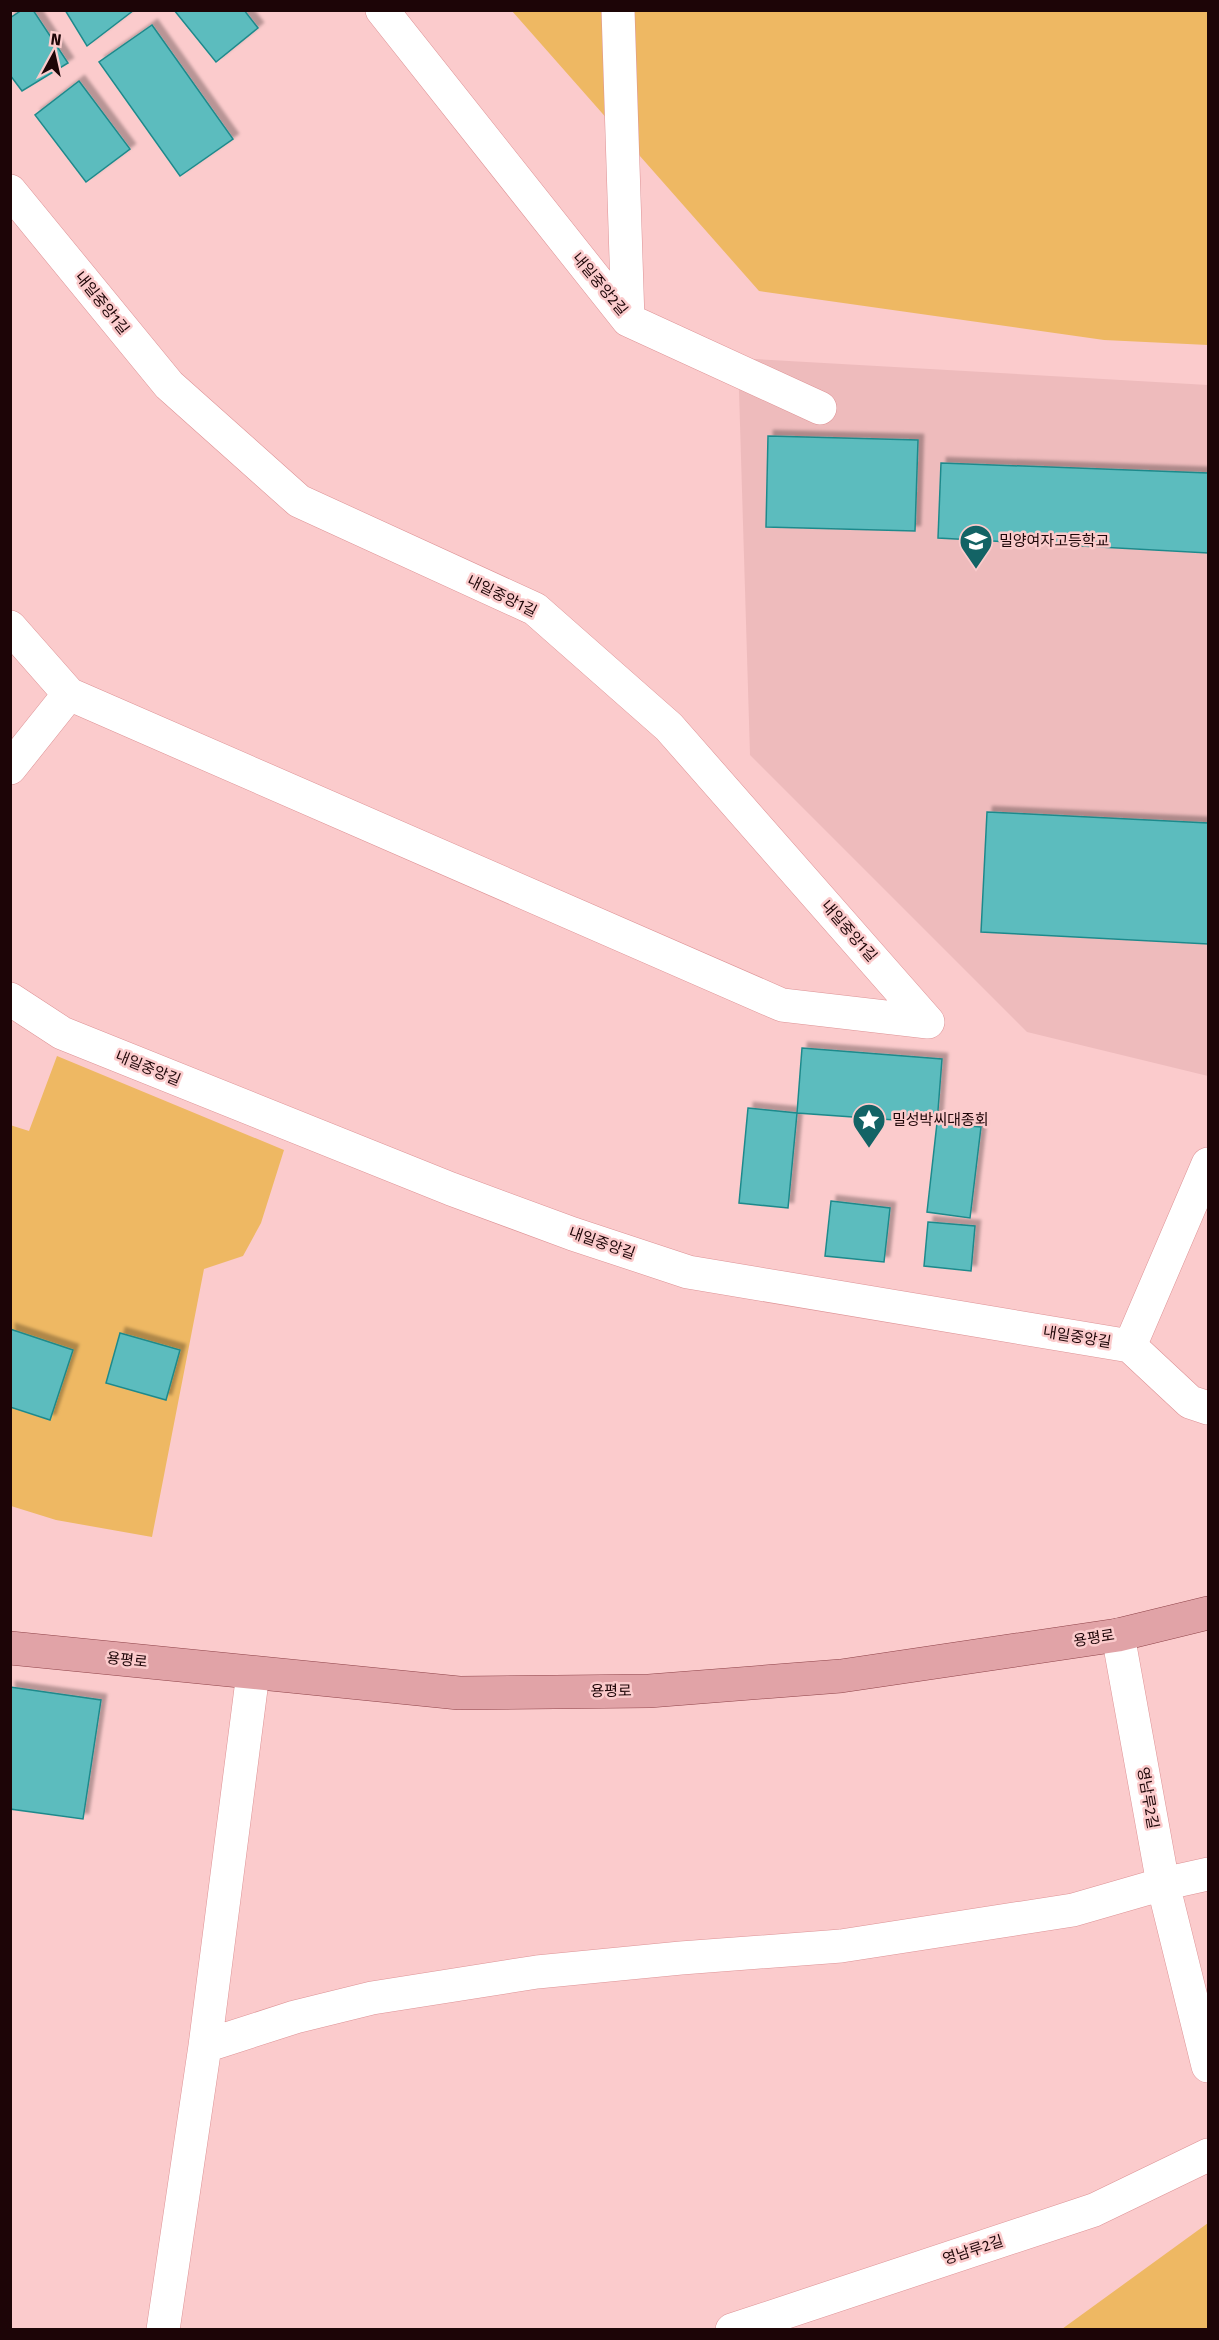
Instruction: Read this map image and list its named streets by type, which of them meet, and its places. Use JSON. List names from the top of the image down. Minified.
{"streets":{"main road":["용평로"],"street":["내일중앙2길","내일중앙1길","내일중앙길","영남루2길"]},"crossings":[["용평로","영남루2길"]],"places":{"school or university":["밀양여자고등학교"],"place":["밀성박씨대종회"]},"north":"top"}
